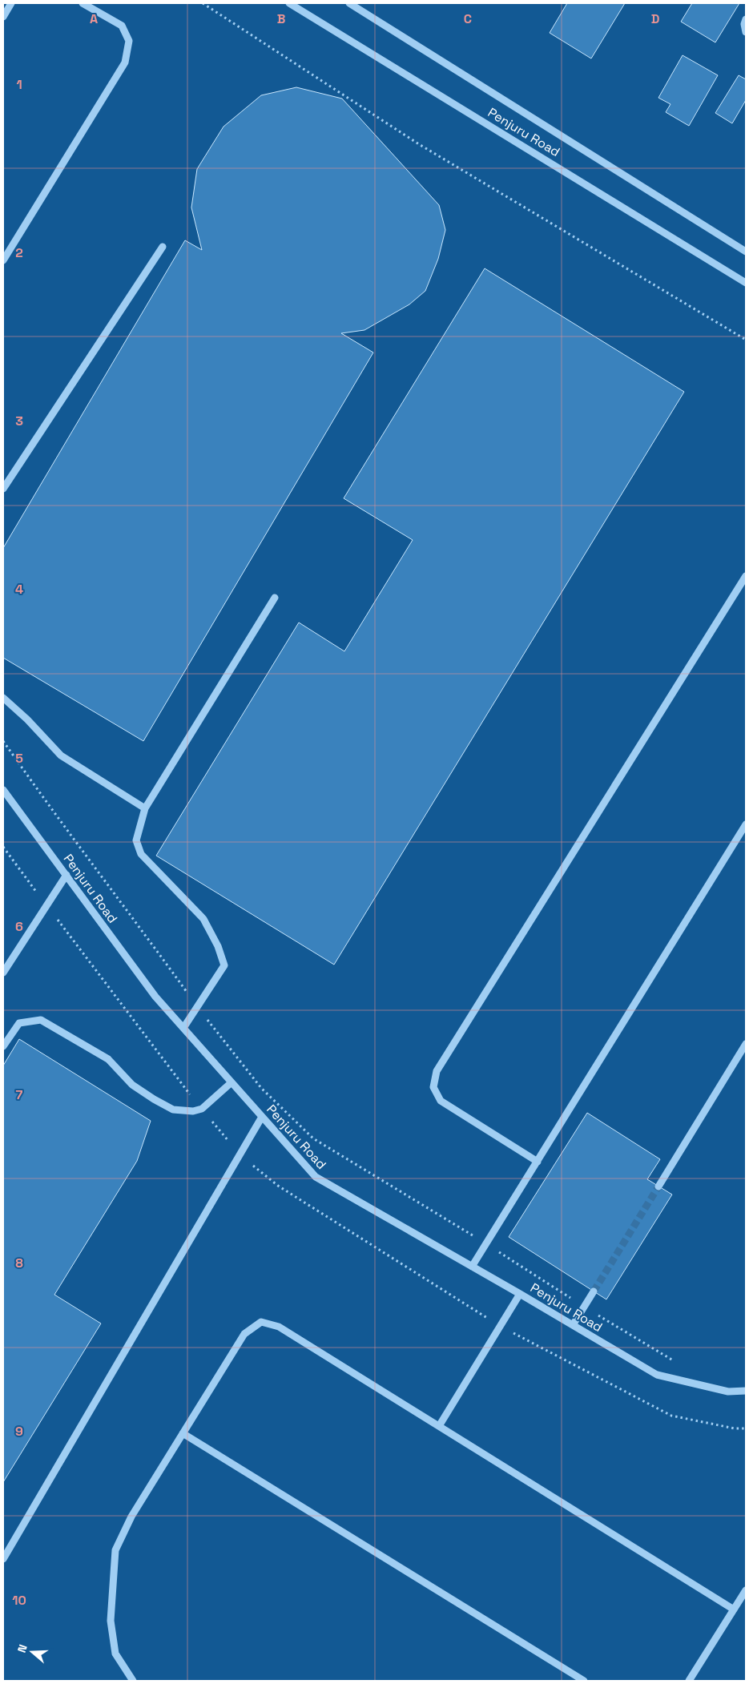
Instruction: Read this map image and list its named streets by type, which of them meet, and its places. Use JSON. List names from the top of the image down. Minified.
{"streets":{"street":["Penjuru Road"]},"north":"left","grid":{"columns":["A","B","C","D"],"rows":["1","2","3","4","5","6","7","8","9","10"]}}
